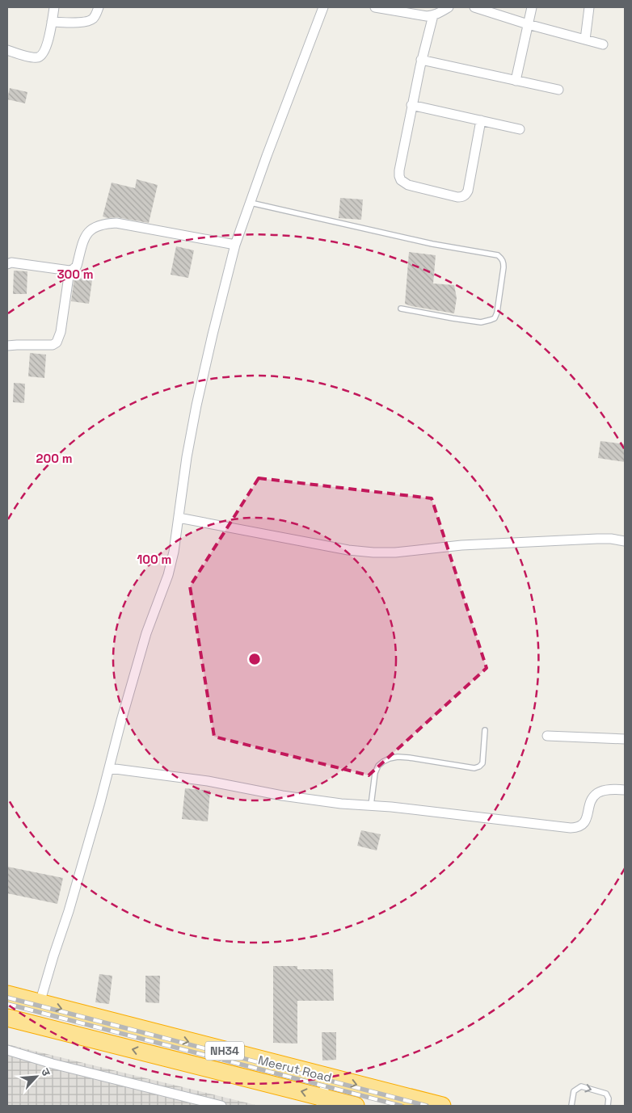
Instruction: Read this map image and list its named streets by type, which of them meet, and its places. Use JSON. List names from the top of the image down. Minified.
{"streets":{"highway":["NH34","Meerut Road"]},"north":"top right","rings":["300 m","200 m","100 m"]}
